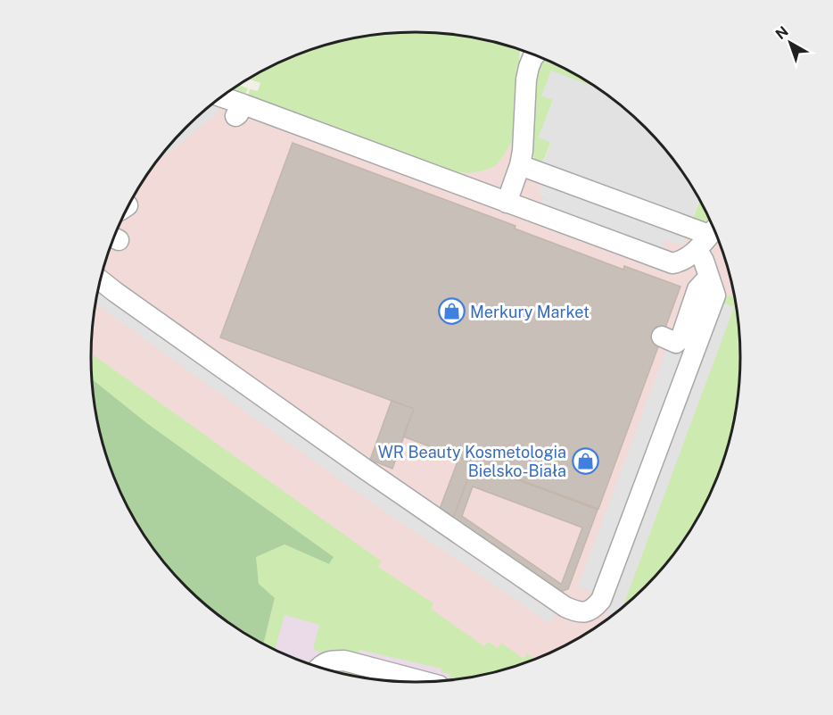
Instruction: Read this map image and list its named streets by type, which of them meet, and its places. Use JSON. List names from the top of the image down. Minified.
{"places":{"shop":["Merkury Market","WR Beauty Kosmetologia Bielsko-Biała"]},"north":"top left"}
